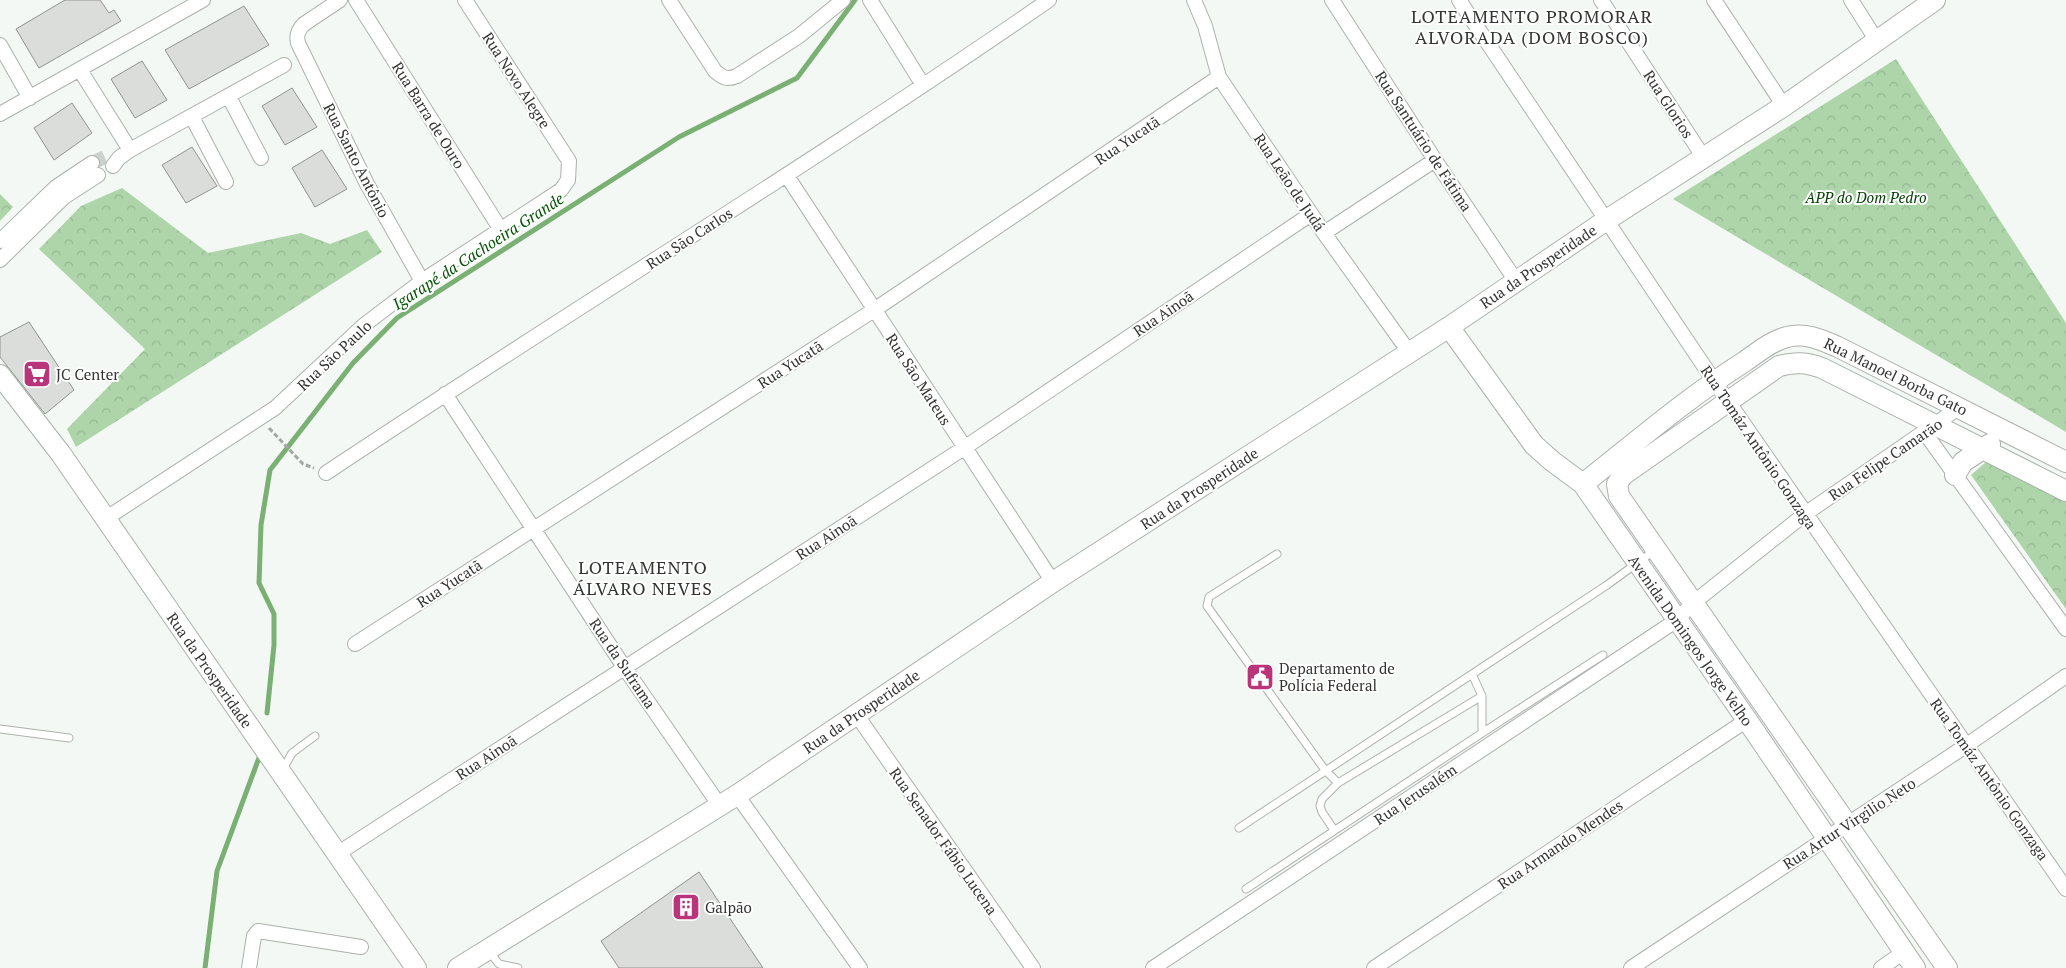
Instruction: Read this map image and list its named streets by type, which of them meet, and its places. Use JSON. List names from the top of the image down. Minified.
{"streets":{"street":["Rua Novo Alegre","Rua Glorios","Rua Barra de Ouro","Rua Yucatã","Rua Santuário de Fátima","Rua Santo Antônio","Rua Leão de Judá","Rua São Carlos","Rua da Prosperidade","Rua Ainoã","Rua São Paulo","Rua Manoel Borba Gato","Rua São Mateus","Rua Tomáz Antônio Gonzaga","Rua Felipe Camarão","Avenida Domingos Jorge Velho","Rua da Suframa","Rua Jerusalém","Rua Artur Virgilio Neto","Rua Senador Fábio Lucena","Rua Armando Mendes"]},"crossings":[["Rua Novo Alegre","Rua São Paulo"],["Rua Glorios","Rua da Prosperidade"],["Rua Barra de Ouro","Rua São Paulo"],["Rua Yucatã","Rua Leão de Judá"],["Rua Yucatã","Rua São Mateus"],["Rua Yucatã","Rua da Suframa"],["Rua Santuário de Fátima","Rua da Prosperidade"],["Rua Santo Antônio","Rua São Paulo"],["Rua Leão de Judá","Rua da Prosperidade"],["Rua Leão de Judá","Rua Ainoã"],["Rua São Carlos","Rua São Mateus"],["Rua São Carlos","Rua da Suframa"],["Rua da Prosperidade","Rua Ainoã"],["Rua da Prosperidade","Rua São Paulo"],["Rua da Prosperidade","Rua São Mateus"],["Rua da Prosperidade","Rua Tomáz Antônio Gonzaga"],["Rua da Prosperidade","Avenida Domingos Jorge Velho"],["Rua da Prosperidade","Rua da Suframa"],["Rua da Prosperidade","Rua Senador Fábio Lucena"],["Rua Ainoã","Rua São Mateus"],["Rua Ainoã","Rua da Suframa"],["Rua Manoel Borba Gato","Rua Tomáz Antônio Gonzaga"],["Rua Manoel Borba Gato","Rua Felipe Camarão"],["Rua Manoel Borba Gato","Avenida Domingos Jorge Velho"],["Rua Tomáz Antônio Gonzaga","Rua Felipe Camarão"],["Rua Tomáz Antônio Gonzaga","Rua Artur Virgilio Neto"],["Rua Felipe Camarão","Avenida Domingos Jorge Velho"],["Rua Felipe Camarão","Rua Jerusalém"],["Avenida Domingos Jorge Velho","Rua Jerusalém"],["Avenida Domingos Jorge Velho","Rua Artur Virgilio Neto"],["Avenida Domingos Jorge Velho","Rua Armando Mendes"]],"districts":["LOTEAMENTO PROMORAR ALVORADA (DOM BOSCO)","LOTEAMENTO ÁLVARO NEVES"],"water":["Igarapé da Cachoeira Grande"],"parks":["APP do Dom Pedro"],"places":{"supermarket":["JC Center"],"public building":["Departamento de Polícia Federal"],"building":["Galpão"]}}
